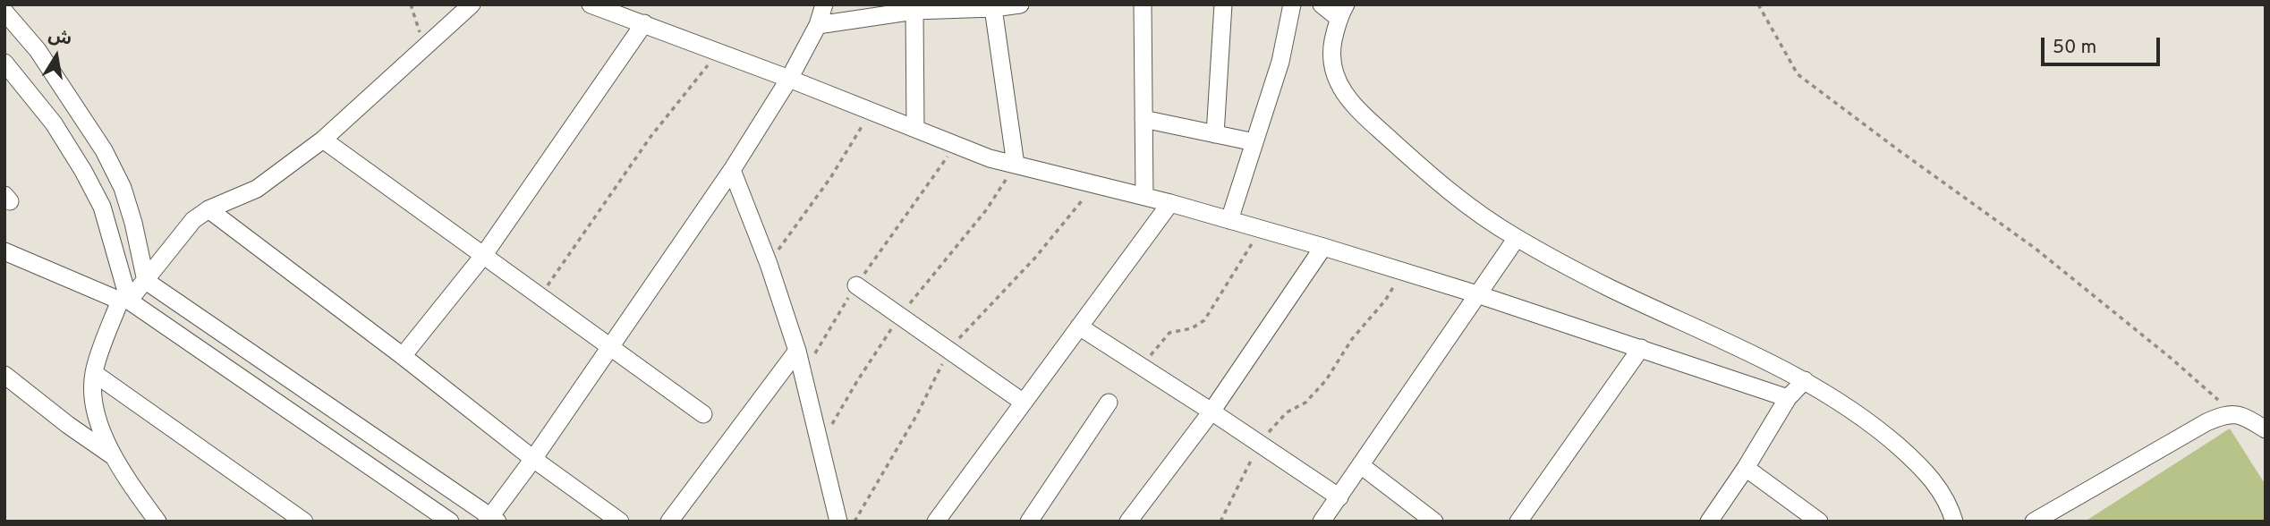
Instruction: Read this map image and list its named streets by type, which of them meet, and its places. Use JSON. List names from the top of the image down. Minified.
{"scale_bar":"50 m","north":"top"}
